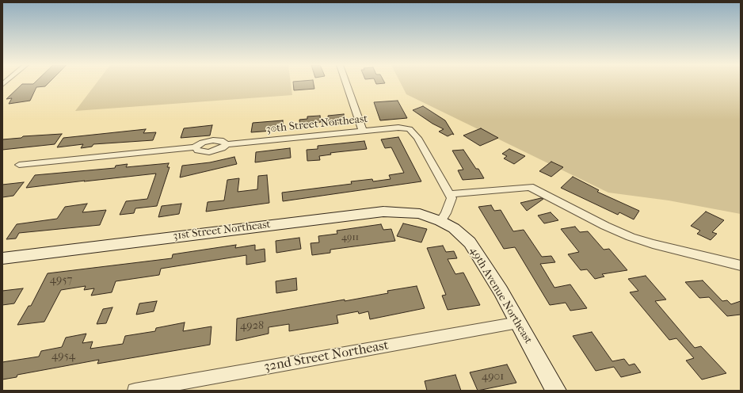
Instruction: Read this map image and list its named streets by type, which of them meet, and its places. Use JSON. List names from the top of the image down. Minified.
{"streets":{"street":["30th Street Northeast","31st Street Northeast","49th Avenue Northeast","32nd Street Northeast"]},"crossings":[["31st Street Northeast","49th Avenue Northeast"],["49th Avenue Northeast","32nd Street Northeast"]],"house_numbers":["4911","4957","4928","4954","4901"]}
